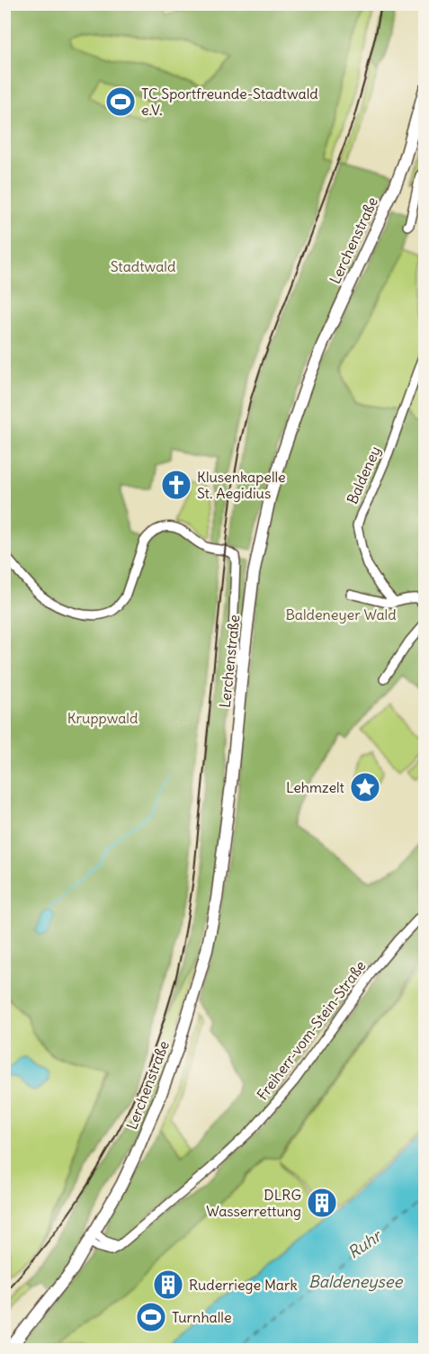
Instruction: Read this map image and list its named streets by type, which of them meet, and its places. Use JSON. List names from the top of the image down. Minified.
{"streets":{"main road":["Lerchenstraße"],"street":["Baldeney","Freiherr-vom-Stein-Straße"]},"crossings":[["Lerchenstraße","Freiherr-vom-Stein-Straße"]],"water":["Ruhr","Baldeneysee"],"parks":["Stadtwald","Baldeneyer Wald","Kruppwald"],"places":{"sports":["TC Sportfreunde-Stadtwald e.V.","Turnhalle"],"church":["Klusenkapelle St. Aegidius"],"place":["Lehmzelt"],"building":["DLRG Wasserrettung","Ruderriege Mark"]}}
